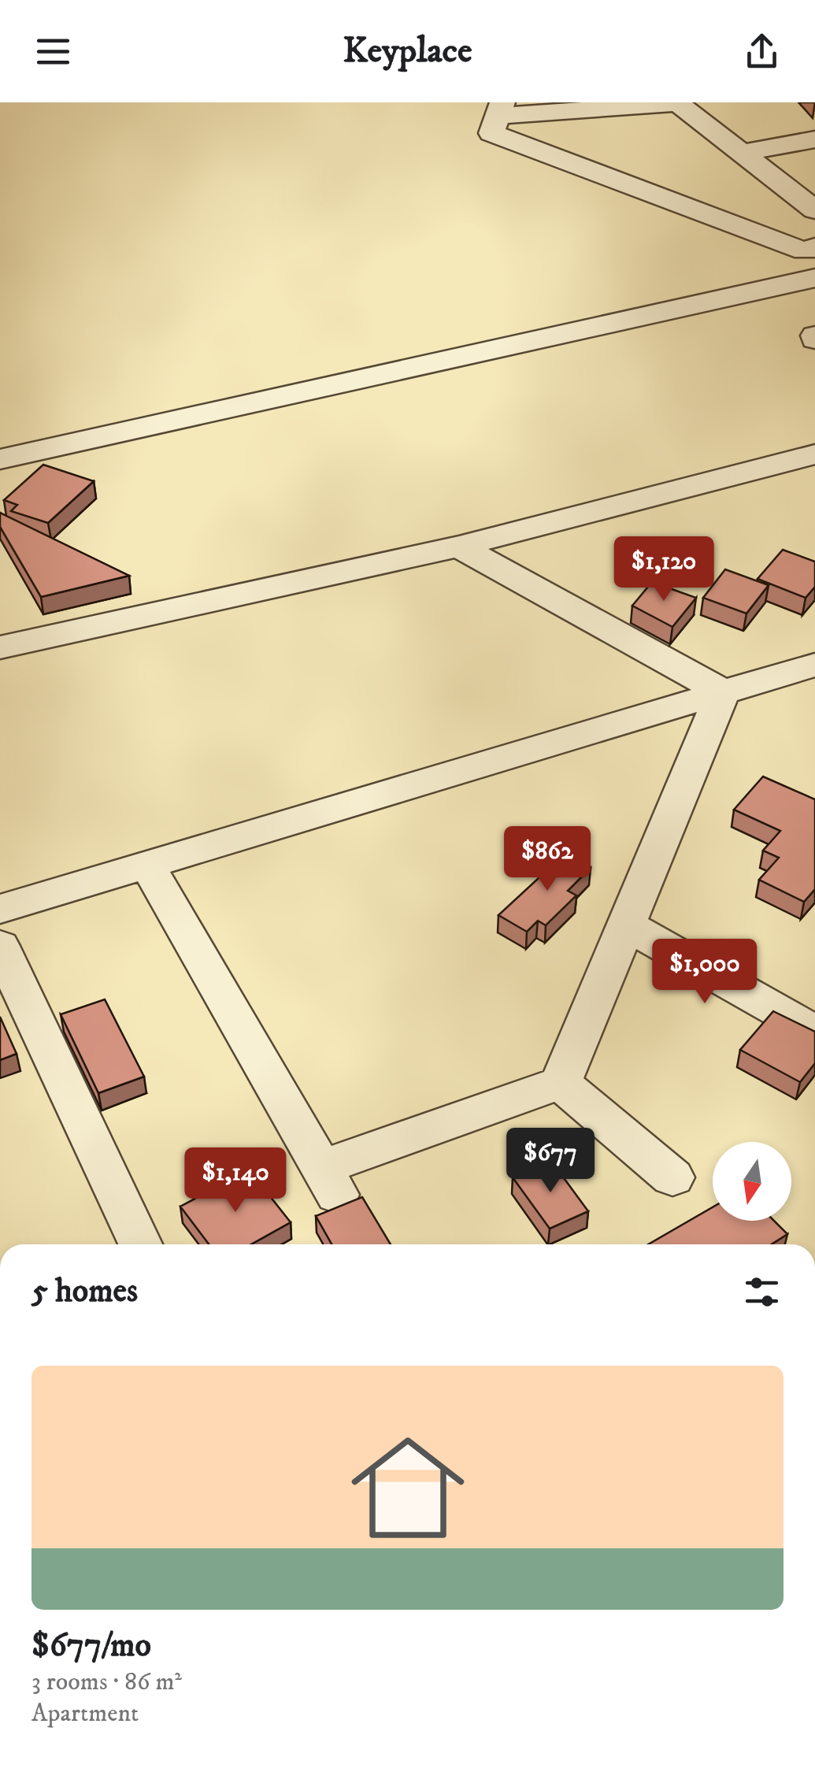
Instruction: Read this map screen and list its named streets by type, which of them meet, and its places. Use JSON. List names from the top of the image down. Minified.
{"north":"bottom","page":{"header":"Keyplace","price":["$1,120","$862","$1,000","$677","$1,140"],"heading":"5 homes","list":[{"name":"$677/mo","note":"3 rooms · 86 m² · Apartment"}]}}
